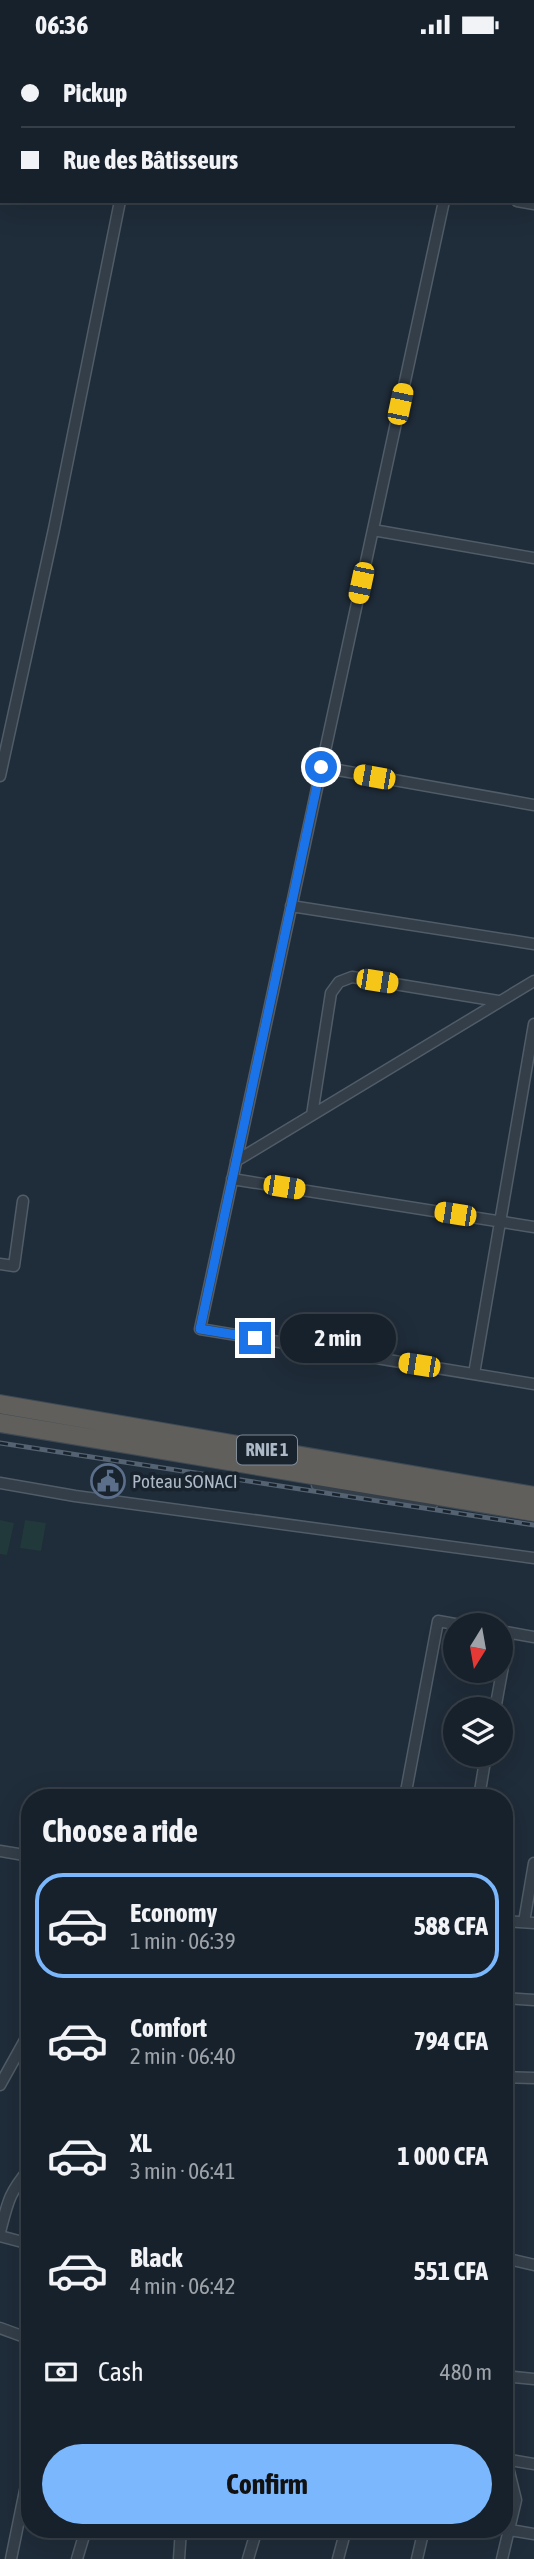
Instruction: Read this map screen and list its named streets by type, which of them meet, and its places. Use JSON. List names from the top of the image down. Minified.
{"streets":{"highway":["RNIE 1"]},"places":{"public building":["Poteau SONACI"]},"north":"bottom","page":{"status":"06:36","banner":["Pickup","Rue des Bâtisseurs"],"bubble":"2 min","heading":"Choose a ride","list":[{"name":"Economy","note":"1 min · 06:39","value":"588 CFA"},{"name":"Comfort","note":"2 min · 06:40","value":"794 CFA"},{"name":"XL","note":"3 min · 06:41","value":"1 000 CFA"},{"name":"Black","note":"4 min · 06:42","value":"551 CFA"}],"pay":["Cash","480 m"],"buttons":"Confirm"}}
